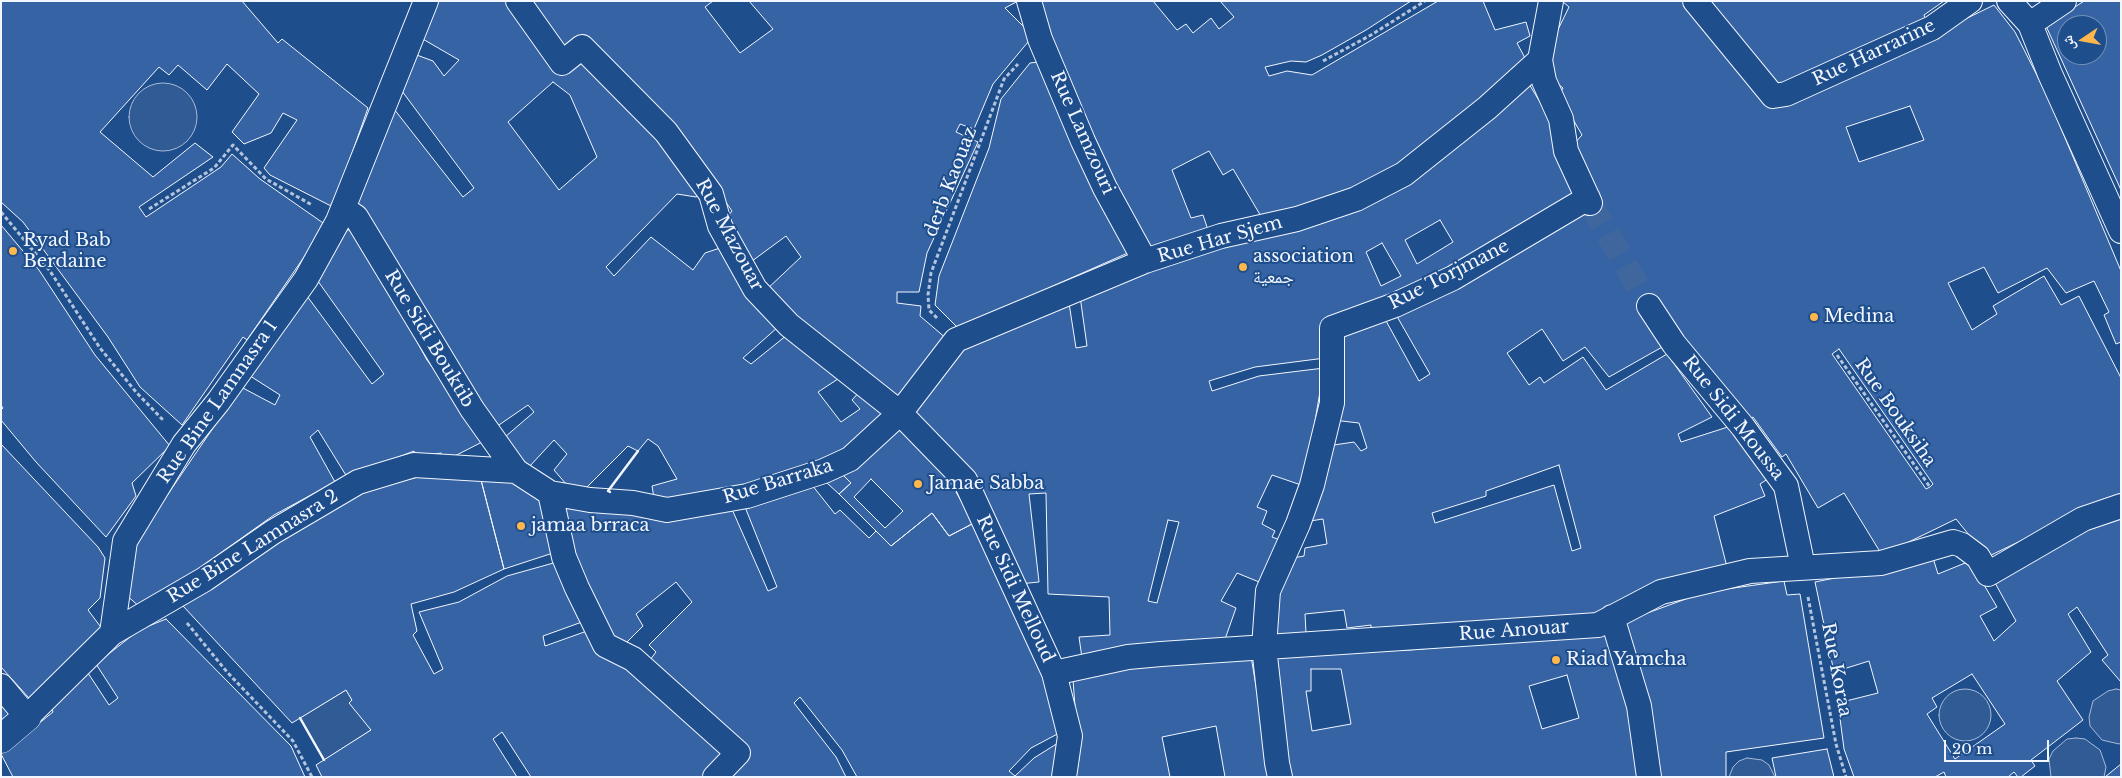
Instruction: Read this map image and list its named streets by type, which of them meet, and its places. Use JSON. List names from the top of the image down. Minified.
{"streets":{"street":["Rue Harrarine","Rue Lamzouri","Rue Mazouar","Rue Har Sjem","Rue Torjmane","Rue Sidi Bouktib","Rue Bine Lamnasra 1","Rue Sidi Moussa","Rue Barraka","Rue Bine Lamnasra 2","Rue Sidi Melloud","Rue Anouar"],"path":["derb Kaouaz","Rue Bouksiha","Rue Koraa"]},"crossings":[["Rue Lamzouri","derb Kaouaz"],["Rue Lamzouri","Rue Har Sjem"],["derb Kaouaz","Rue Har Sjem"],["Rue Mazouar","Rue Barraka"],["Rue Mazouar","Rue Sidi Melloud"],["Rue Har Sjem","Rue Torjmane"],["Rue Torjmane","Rue Anouar"],["Rue Sidi Bouktib","Rue Bine Lamnasra 1"],["Rue Sidi Bouktib","Rue Bine Lamnasra 2"],["Rue Bine Lamnasra 1","Rue Bine Lamnasra 2"],["Rue Sidi Moussa","Rue Anouar"],["Rue Sidi Moussa","Rue Koraa"],["Rue Barraka","Rue Sidi Melloud"],["Rue Sidi Melloud","Rue Anouar"],["Rue Anouar","Rue Koraa"]],"places":["Ryad Bab Berdaine","association جمعية","Medina","Jamae Sabba","jamaa brraca","Riad Yamcha"],"scale_bar":"20 m","north":"left"}
